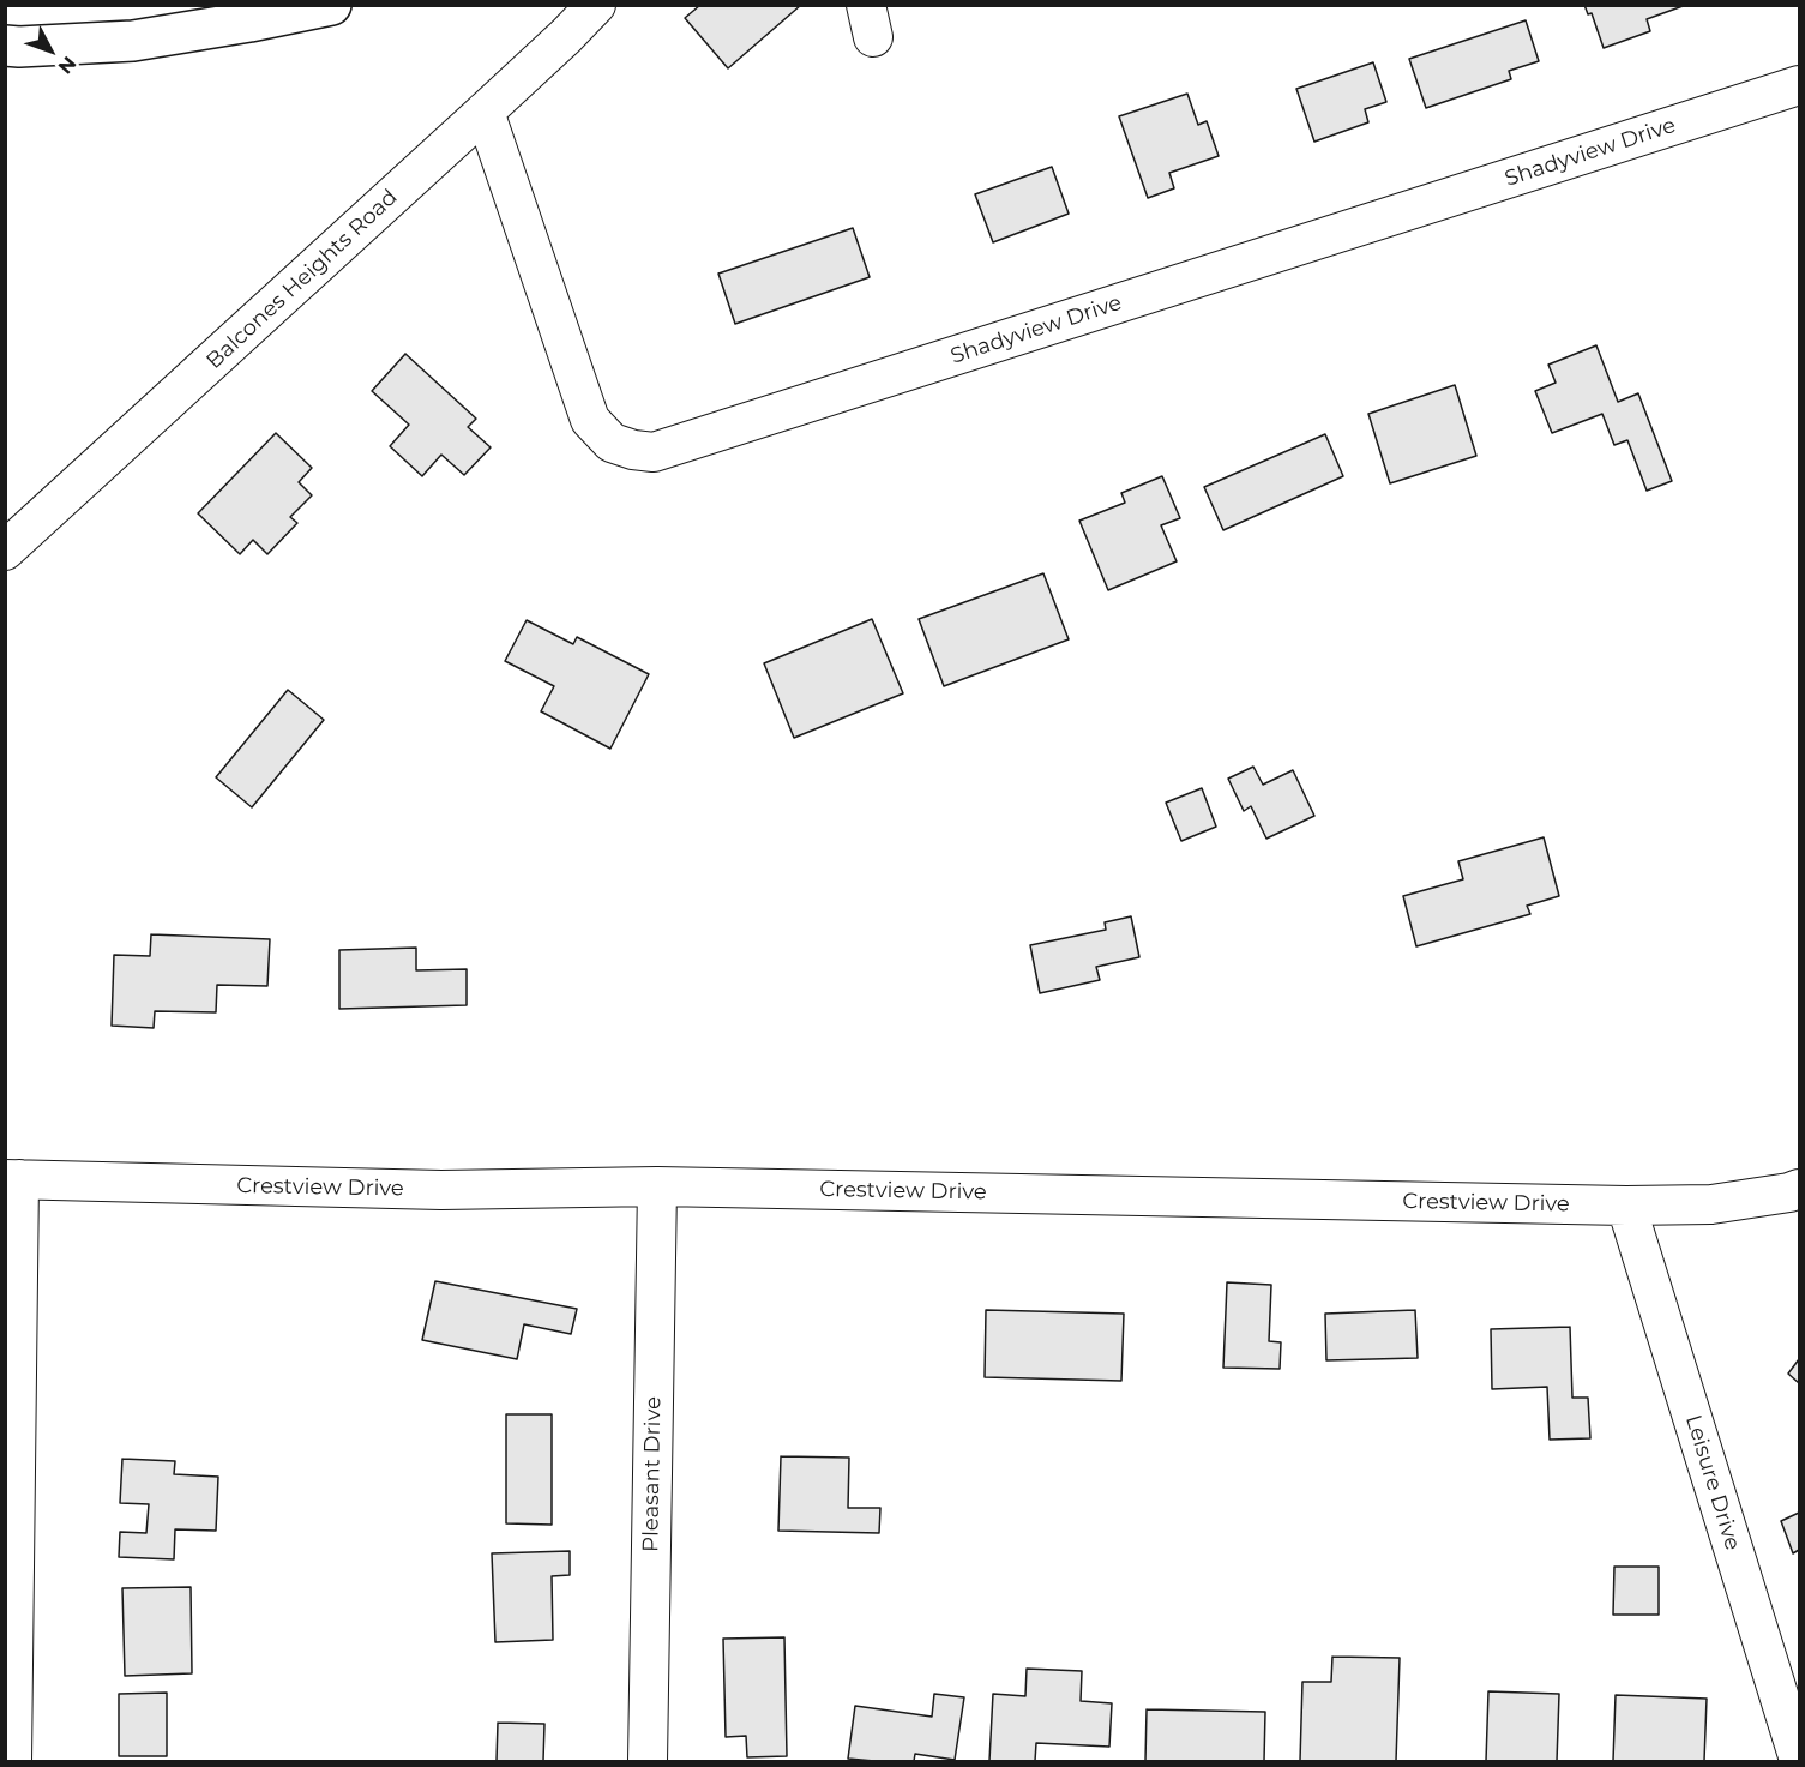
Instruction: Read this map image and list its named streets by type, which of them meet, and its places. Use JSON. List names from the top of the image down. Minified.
{"streets":{"street":["Shadyview Drive","Balcones Heights Road","Crestview Drive","Pleasant Drive","Leisure Drive"]},"crossings":[["Shadyview Drive","Balcones Heights Road"],["Crestview Drive","Pleasant Drive"],["Crestview Drive","Leisure Drive"]],"north":"bottom right"}
